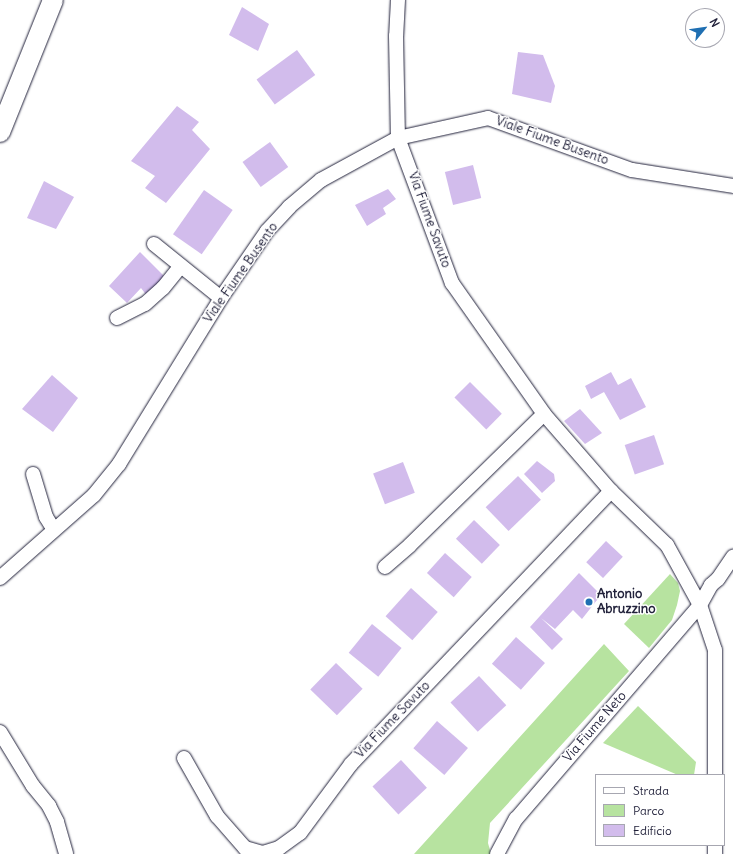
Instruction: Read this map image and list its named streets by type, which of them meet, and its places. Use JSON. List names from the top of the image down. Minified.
{"streets":{"street":["Viale Fiume Busento","Via Fiume Savuto","Via Fiume Neto"]},"crossings":[["Viale Fiume Busento","Via Fiume Savuto"],["Via Fiume Savuto","Via Fiume Neto"]],"places":["Antonio Abruzzino"],"legend":["Strada","Parco","Edificio"],"north":"top right"}
